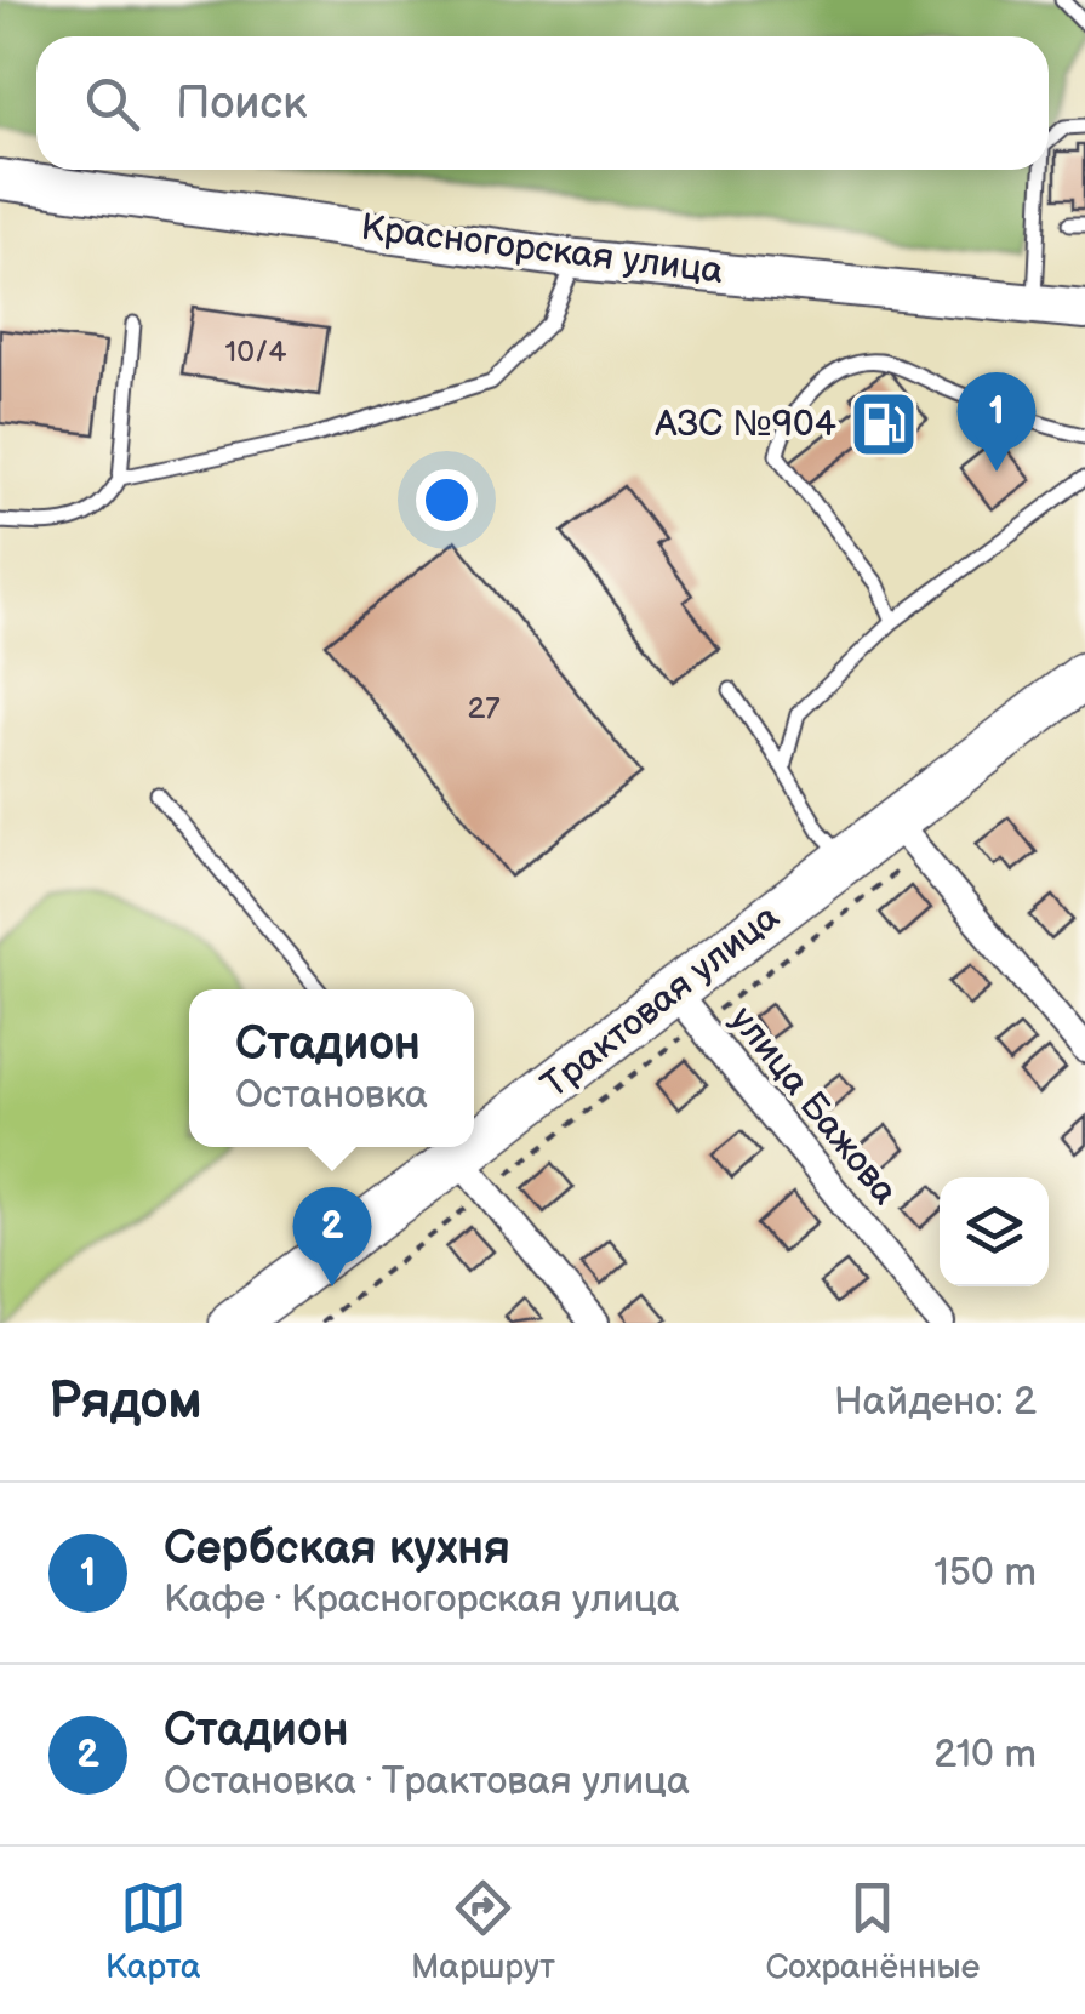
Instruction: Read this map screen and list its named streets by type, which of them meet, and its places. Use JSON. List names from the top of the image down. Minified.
{"streets":{"main road":["Трактовая улица"],"street":["Красногорская улица","улица Бажова"]},"crossings":[["Трактовая улица","улица Бажова"]],"places":{"fuel station":["АЗС №904"]},"house_numbers":["10/4","27"],"page":{"search":"Поиск","pins":["1","2"],"popup":["Стадион","Остановка"],"heading":["Рядом","Найдено: 2"],"list":[{"mark":"1","name":"Сербская кухня","note":"Кафе · Красногорская улица","value":"150 m"},{"mark":"2","name":"Стадион","note":"Остановка · Трактовая улица","value":"210 m"}],"nav":["Карта","Маршрут","Сохранённые"]}}
